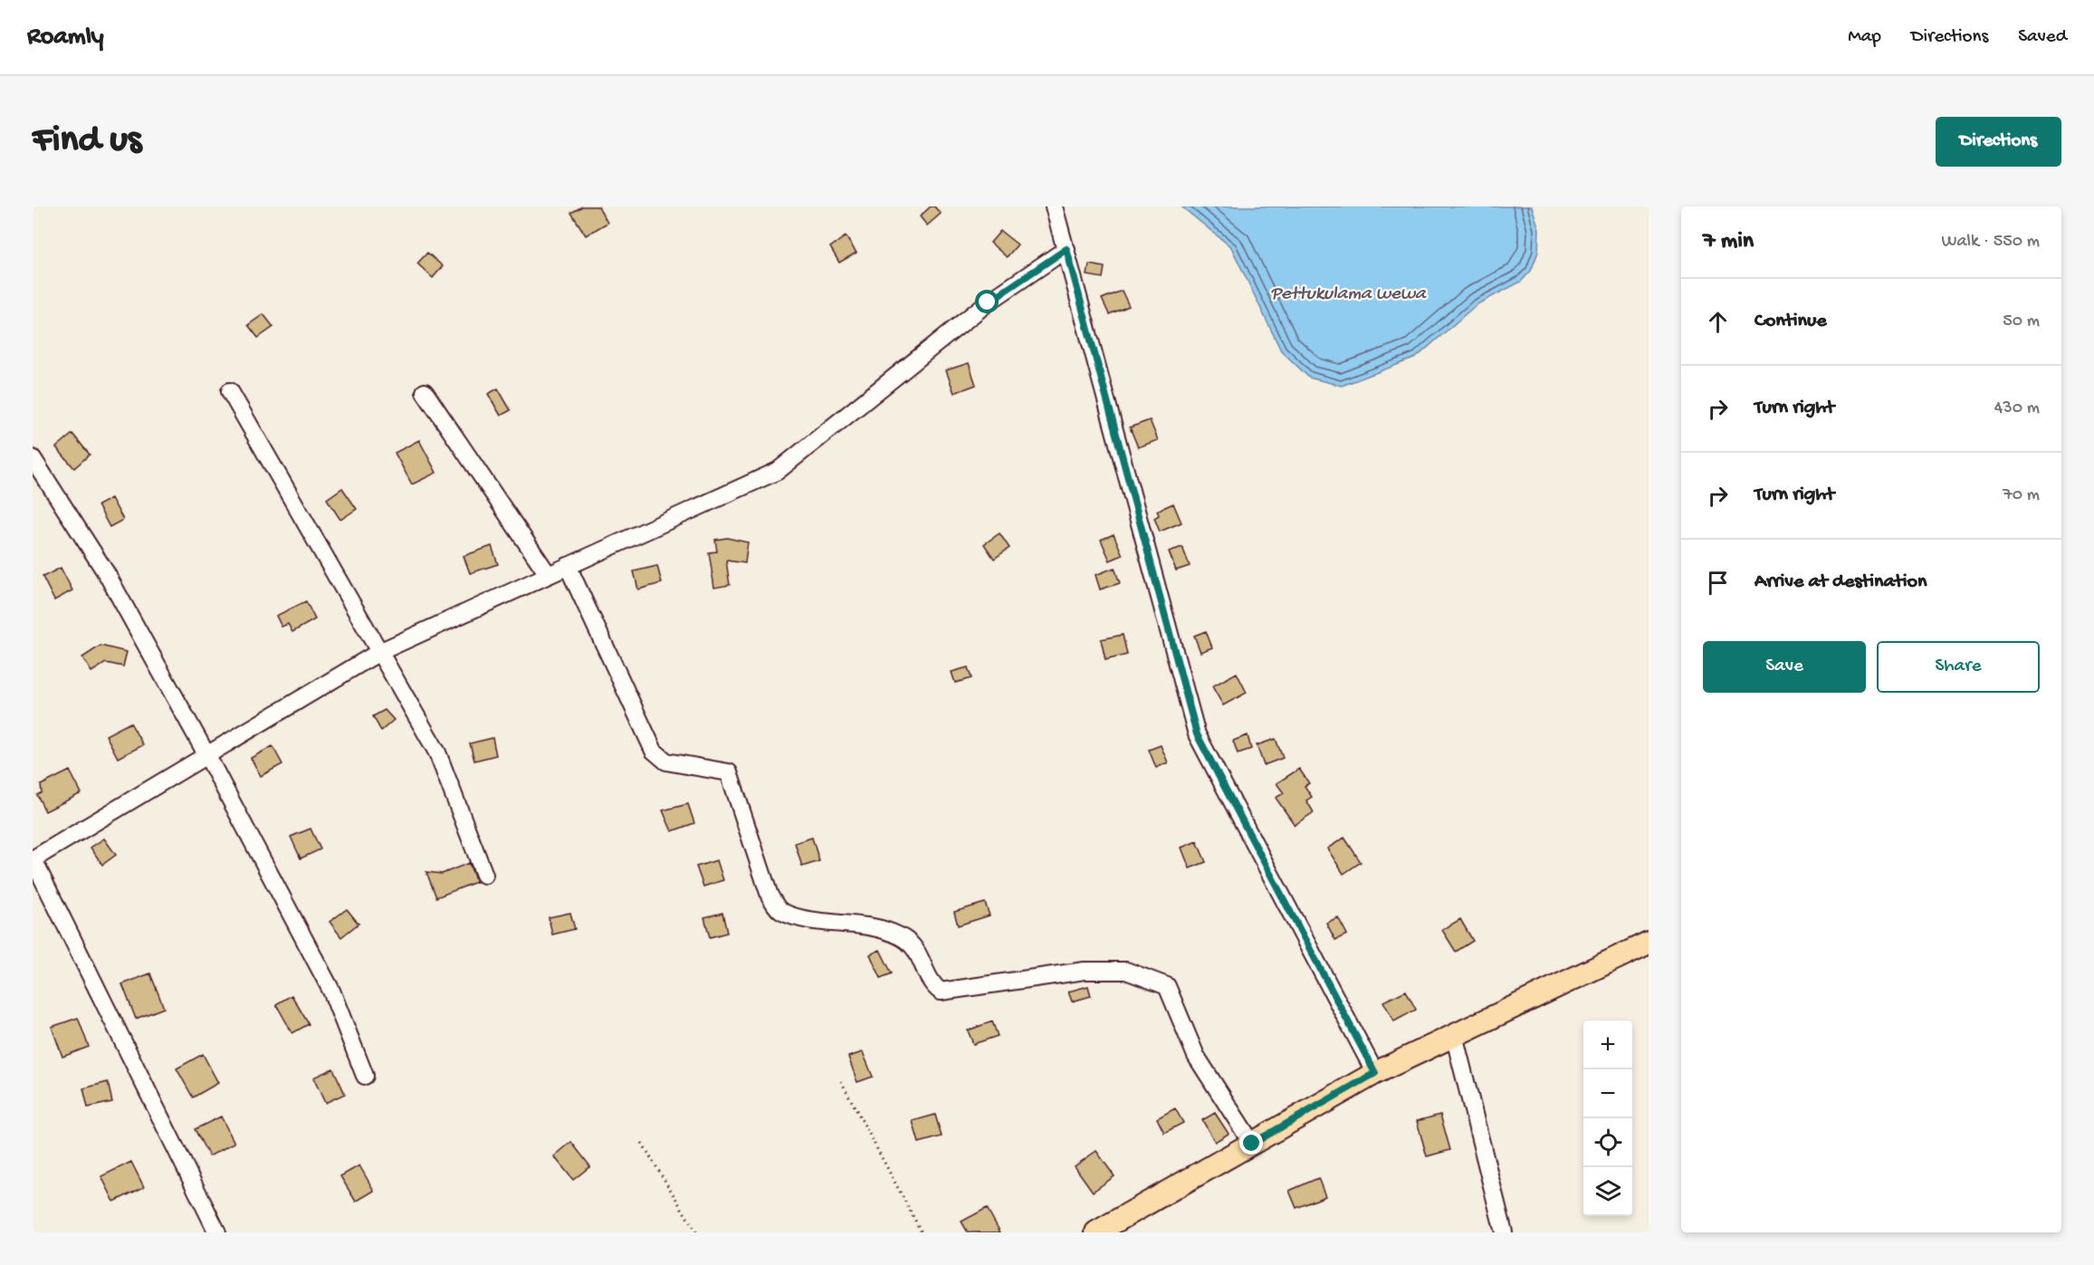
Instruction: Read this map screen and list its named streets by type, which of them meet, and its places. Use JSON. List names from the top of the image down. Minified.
{"water":["Pettukulama wewa"],"page":{"header":"Roamly","nav":["Map","Directions","Saved"],"buttons":["Directions",["Save","Share"]],"title":"Find us","heading":["7 min","Walk · 550 m"],"list":[["Continue","50 m"],["Turn right","430 m"],["Turn right","70 m"],"Arrive at destination"],"map_buttons":["+","−"]}}
